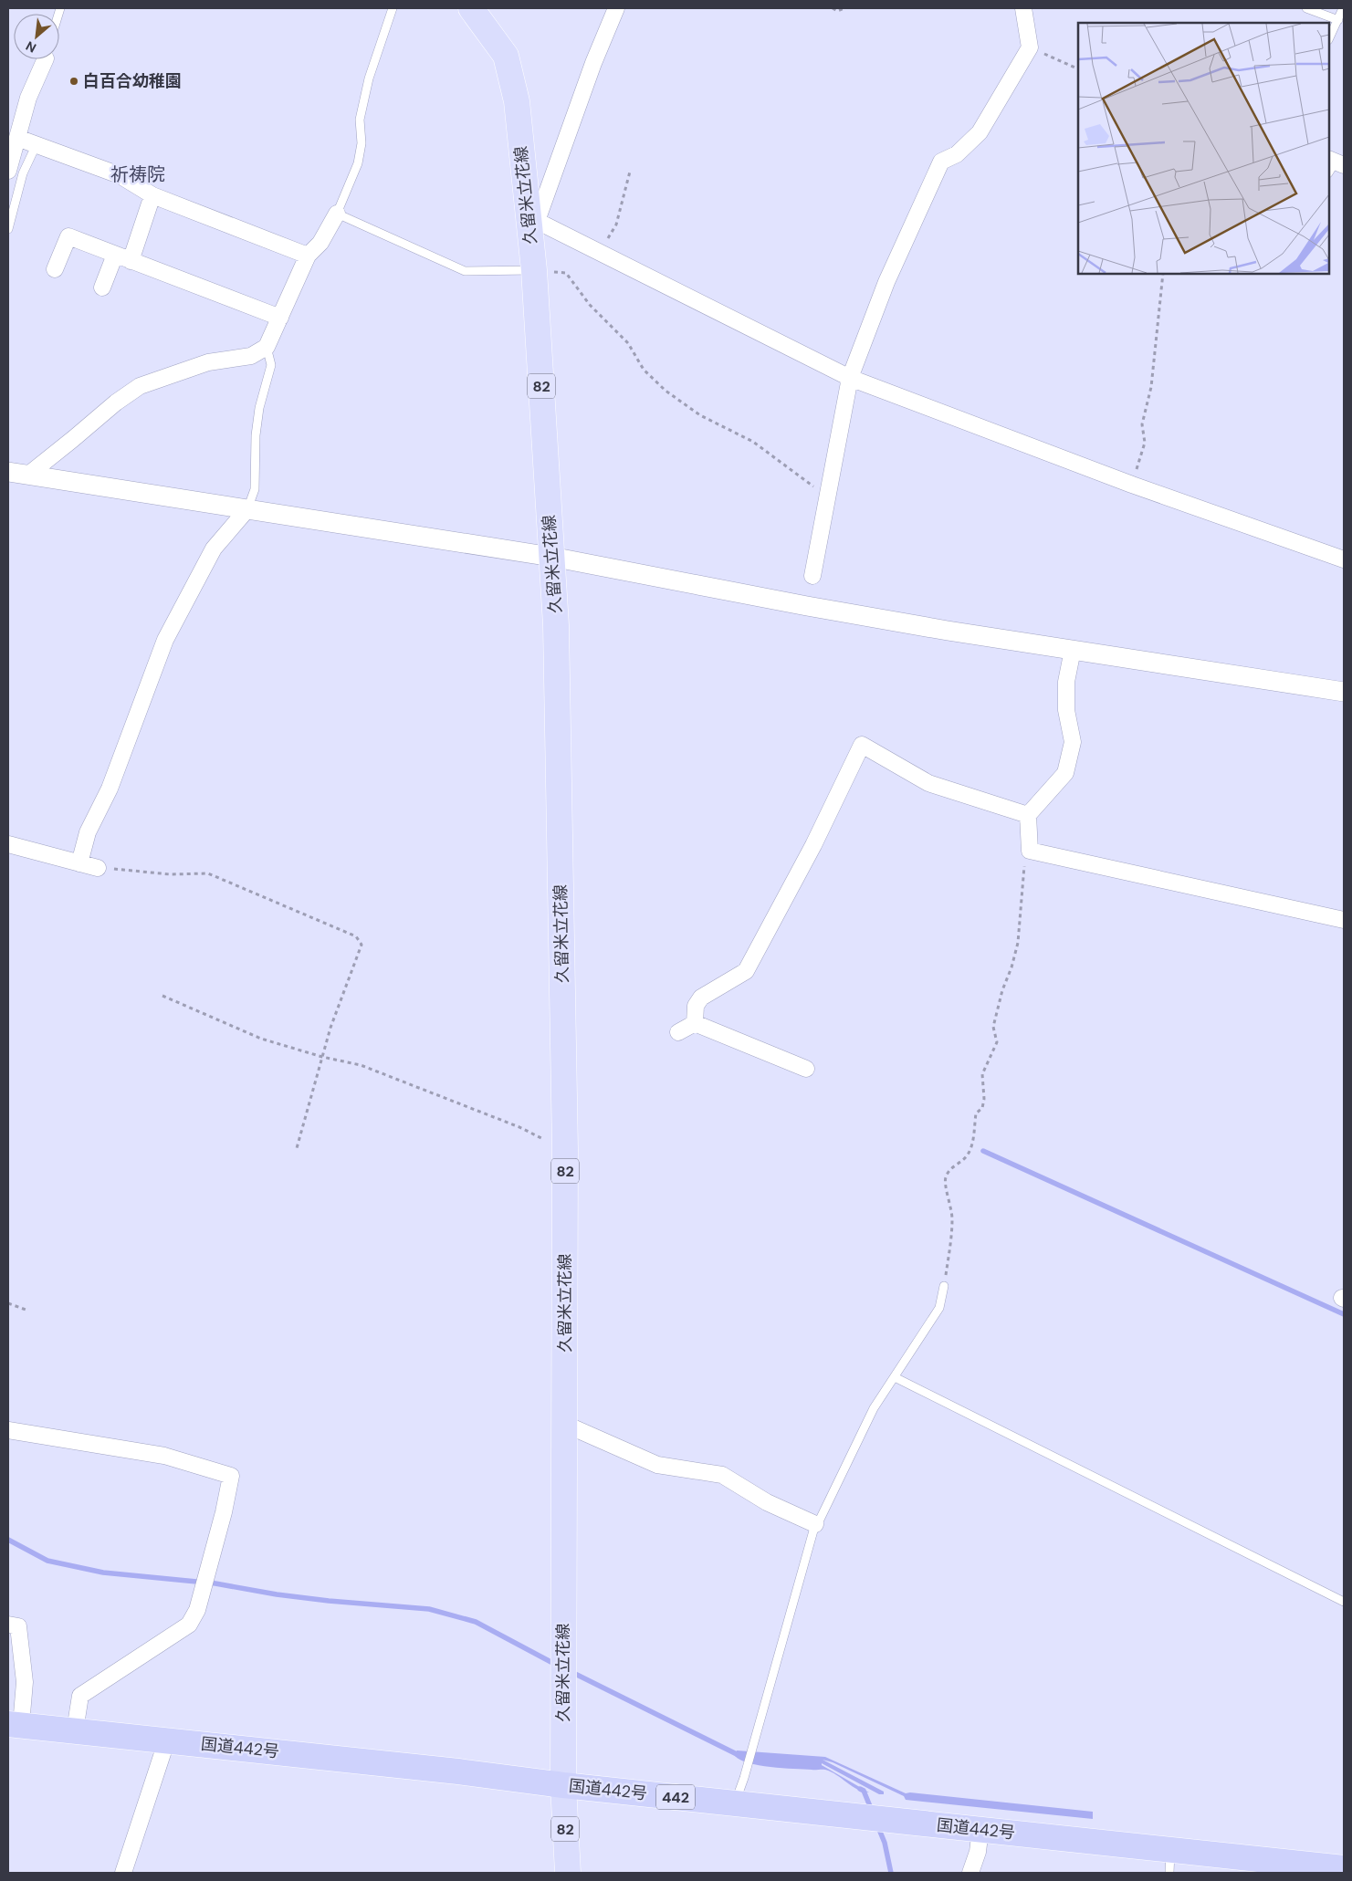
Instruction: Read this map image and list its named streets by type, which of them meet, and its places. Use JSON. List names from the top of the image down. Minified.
{"streets":{"highway":["国道442号","442"],"main road":["久留米立花線","82"]},"crossings":[["久留米立花線","国道442号"]],"districts":["祈祷院"],"places":["白百合幼稚園"],"north":"bottom left"}
